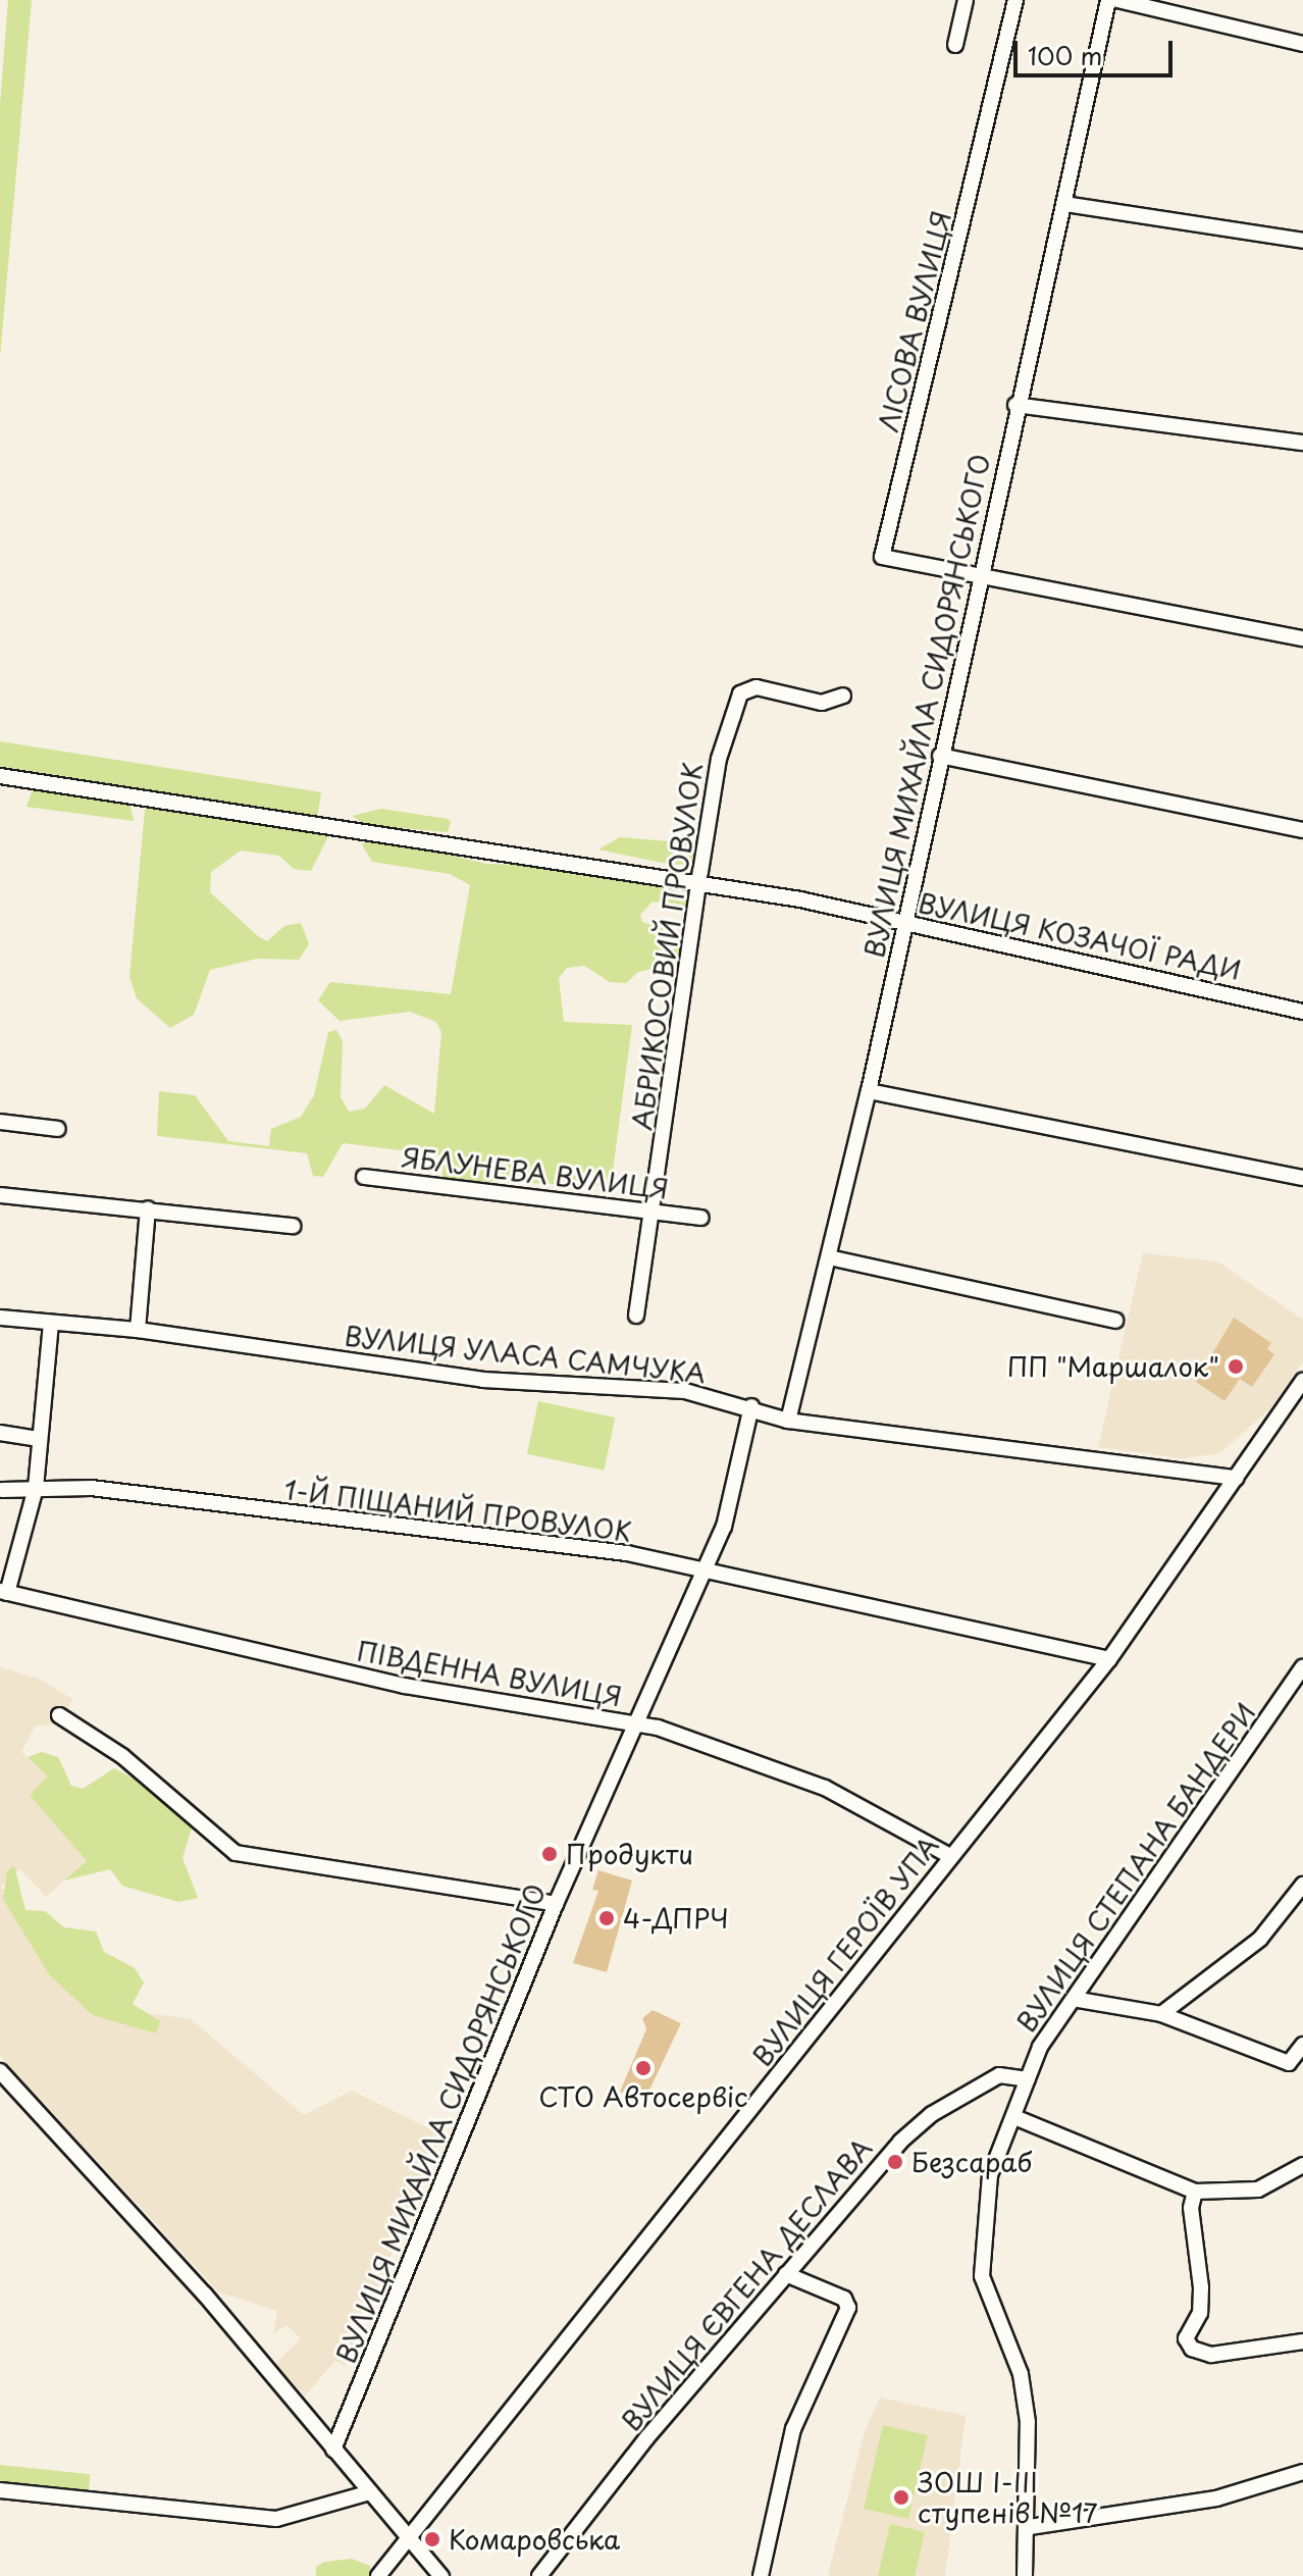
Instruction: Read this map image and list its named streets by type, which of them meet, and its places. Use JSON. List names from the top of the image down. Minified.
{"streets":{"street":["ЛІСОВА ВУЛИЦЯ","ВУЛИЦЯ МИХАЙЛА СИДОРЯНСЬКОГО","ВУЛИЦЯ КОЗАЧОЇ РАДИ","АБРИКОСОВИЙ ПРОВУЛОК","ЯБЛУНЕВА ВУЛИЦЯ","ВУЛИЦЯ УЛАСА САМЧУКА","1-Й ПІЩАНИЙ ПРОВУЛОК","ПІВДЕННА ВУЛИЦЯ","ВУЛИЦЯ СТЕПАНА БАНДЕРИ","ВУЛИЦЯ ГЕРОЇВ УПА","ВУЛИЦЯ ЄВГЕНА ДЕСЛАВА"]},"crossings":[["ЛІСОВА ВУЛИЦЯ","ВУЛИЦЯ МИХАЙЛА СИДОРЯНСЬКОГО"],["ВУЛИЦЯ МИХАЙЛА СИДОРЯНСЬКОГО","ВУЛИЦЯ КОЗАЧОЇ РАДИ"],["ВУЛИЦЯ МИХАЙЛА СИДОРЯНСЬКОГО","ВУЛИЦЯ УЛАСА САМЧУКА"],["ВУЛИЦЯ МИХАЙЛА СИДОРЯНСЬКОГО","1-Й ПІЩАНИЙ ПРОВУЛОК"],["ВУЛИЦЯ МИХАЙЛА СИДОРЯНСЬКОГО","ПІВДЕННА ВУЛИЦЯ"],["ВУЛИЦЯ КОЗАЧОЇ РАДИ","АБРИКОСОВИЙ ПРОВУЛОК"],["АБРИКОСОВИЙ ПРОВУЛОК","ЯБЛУНЕВА ВУЛИЦЯ"],["ВУЛИЦЯ УЛАСА САМЧУКА","ВУЛИЦЯ ГЕРОЇВ УПА"],["1-Й ПІЩАНИЙ ПРОВУЛОК","ВУЛИЦЯ ГЕРОЇВ УПА"],["ПІВДЕННА ВУЛИЦЯ","ВУЛИЦЯ ГЕРОЇВ УПА"],["ВУЛИЦЯ СТЕПАНА БАНДЕРИ","ВУЛИЦЯ ЄВГЕНА ДЕСЛАВА"]],"places":["ПП \"Маршалок\"","Продукти","4-ДПРЧ","СТО Автосервіс","Безсараб","ЗОШ І-ІІІ ступенів №17","Комаровська"],"scale_bar":"100 m"}
